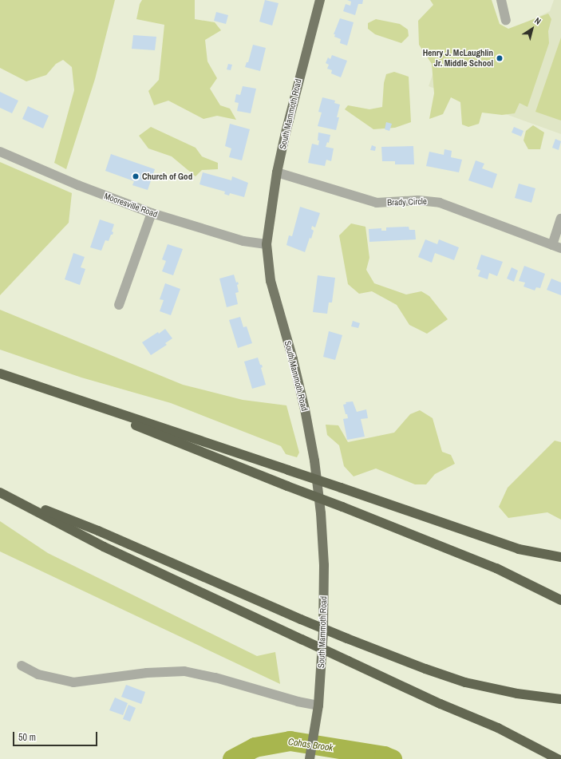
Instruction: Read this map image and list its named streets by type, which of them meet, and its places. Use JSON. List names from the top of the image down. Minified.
{"streets":{"main road":["South Mammoth Road"],"street":["Brady Circle","Mooresville Road"]},"crossings":[["South Mammoth Road","Brady Circle"],["South Mammoth Road","Mooresville Road"]],"water":["Cohas Brook"],"places":["Henry J. McLaughlin Jr. Middle School","Church of God"],"scale_bar":"50 m","north":"top right"}
